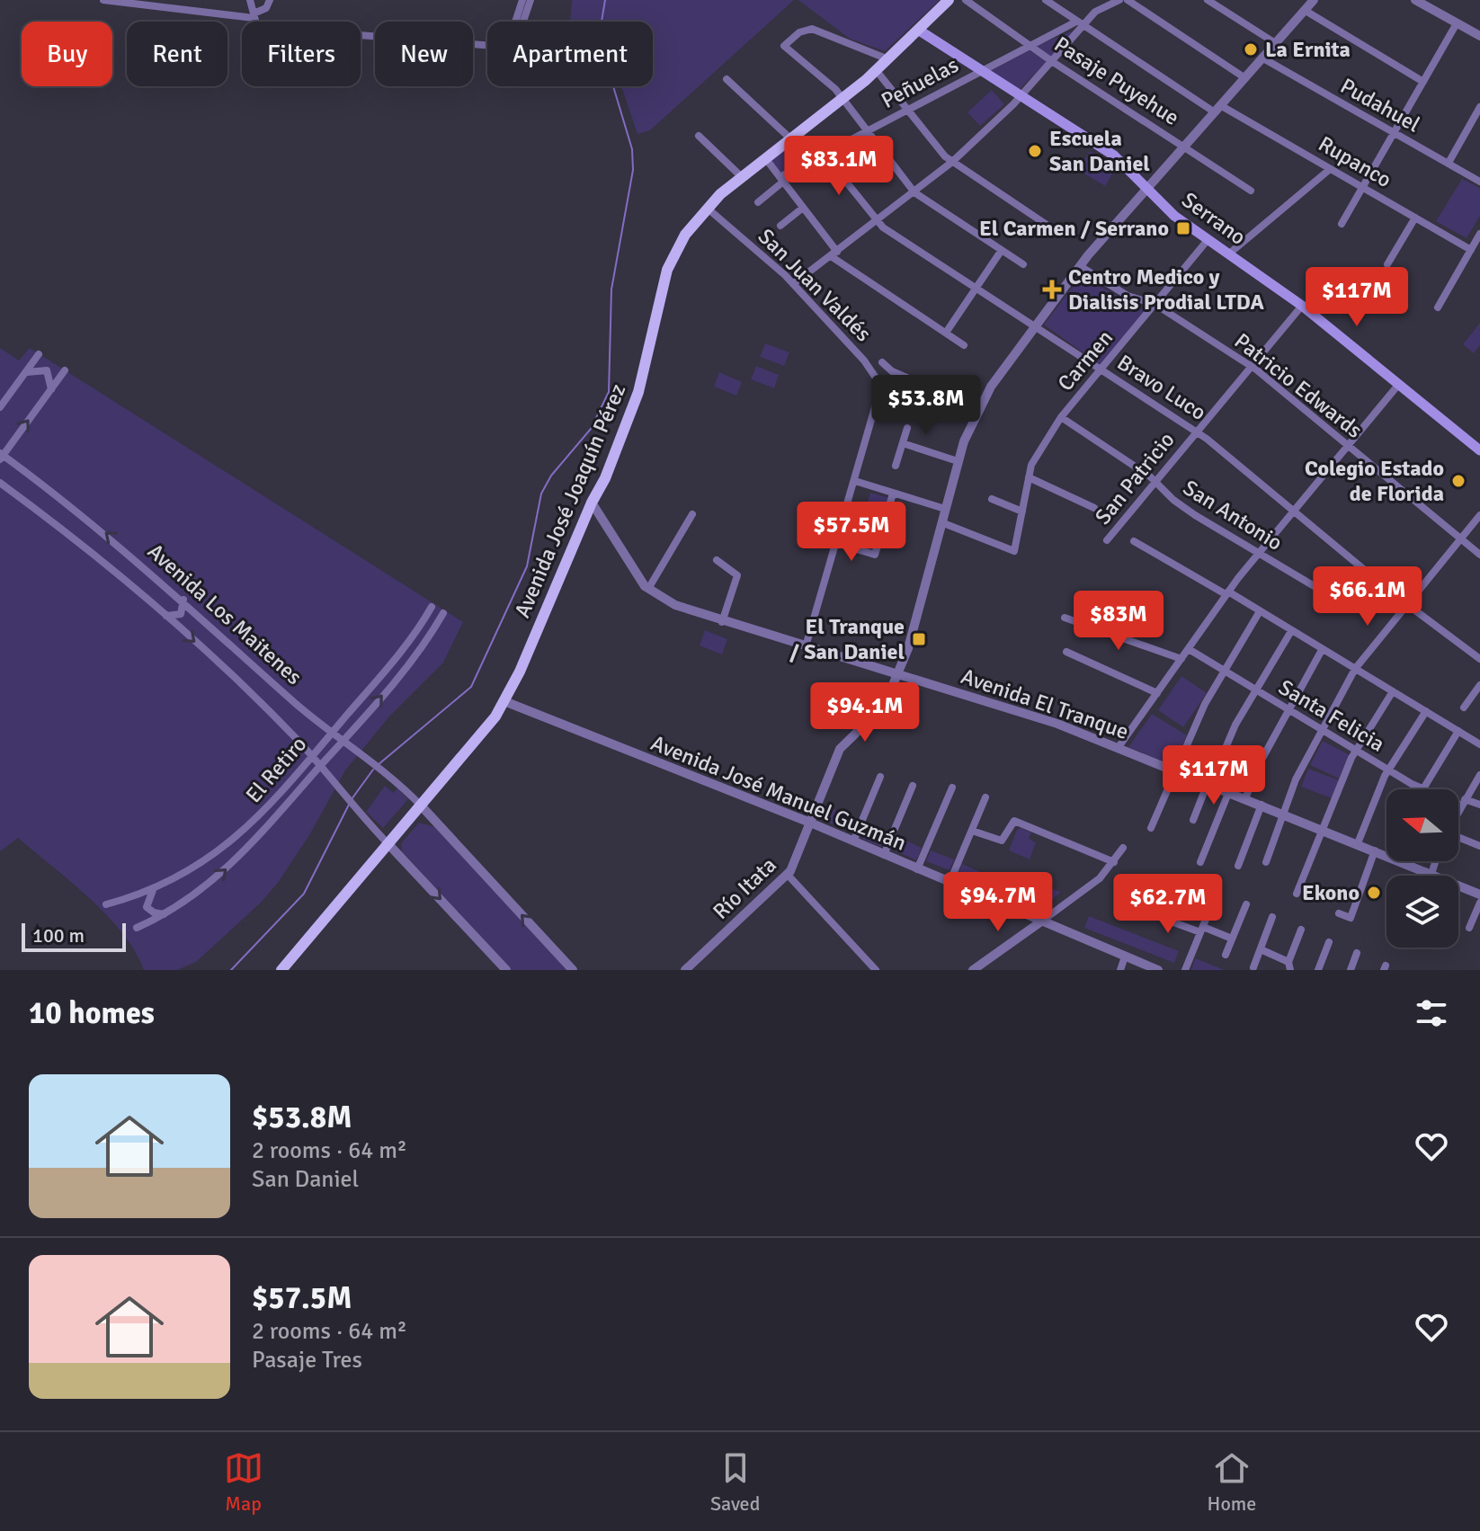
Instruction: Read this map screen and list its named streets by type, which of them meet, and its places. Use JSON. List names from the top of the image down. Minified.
{"streets":{"main road":["Serrano","Avenida José Joaquín Pérez"],"street":["Pasaje Puyehue","Peñuelas","Pudahuel","Rupanco","San Juan Valdés","Carmen","Patricio Edwards","Bravo Luco","San Patricio","San Antonio","Avenida Los Maitenes","Avenida El Tranque","Santa Felicia","El Retiro","Avenida José Manuel Guzmán","Río Itata"]},"crossings":[["Pasaje Puyehue","Peñuelas"],["Pasaje Puyehue","Río Itata"],["Peñuelas","Rupanco"],["Peñuelas","Serrano"],["Peñuelas","Bravo Luco"],["Pudahuel","Río Itata"],["Rupanco","Río Itata"],["Serrano","Carmen"],["Serrano","San Patricio"],["Serrano","Avenida José Joaquín Pérez"],["Serrano","Río Itata"],["San Juan Valdés","Avenida José Joaquín Pérez"],["San Juan Valdés","Avenida El Tranque"],["Carmen","Patricio Edwards"],["Carmen","Bravo Luco"],["Carmen","San Antonio"],["Carmen","Río Itata"],["Patricio Edwards","San Patricio"],["Patricio Edwards","Río Itata"],["Bravo Luco","San Patricio"],["Bravo Luco","San Antonio"],["Bravo Luco","Río Itata"],["San Patricio","San Antonio"],["Avenida José Joaquín Pérez","Avenida Los Maitenes"],["Avenida José Joaquín Pérez","Avenida El Tranque"],["Avenida José Joaquín Pérez","Avenida José Manuel Guzmán"],["Avenida Los Maitenes","El Retiro"],["Avenida El Tranque","Río Itata"],["Avenida José Manuel Guzmán","Río Itata"]],"places":{"other":["La Ernita","Escuela San Daniel","Colegio Estado de Florida","Ekono"],"transit":["El Carmen / Serrano","El Tranque / San Daniel"],"health":["Centro Medico y Dialisis Prodial LTDA"]},"scale_bar":"100 m","north":"left","page":{"chip":["Buy","Rent","Filters","New","Apartment"],"price":["$83.1M","$117M","$53.8M","$57.5M","$66.1M","$83M","$94.1M","$117M","$94.7M","$62.7M"],"scale":"100 m","heading":"10 homes","list":[{"name":"$53.8M","note":"2 rooms · 64 m² · San Daniel"},{"name":"$57.5M","note":"2 rooms · 64 m² · Pasaje Tres"}],"tabs":["Map","Saved","Home"]}}
